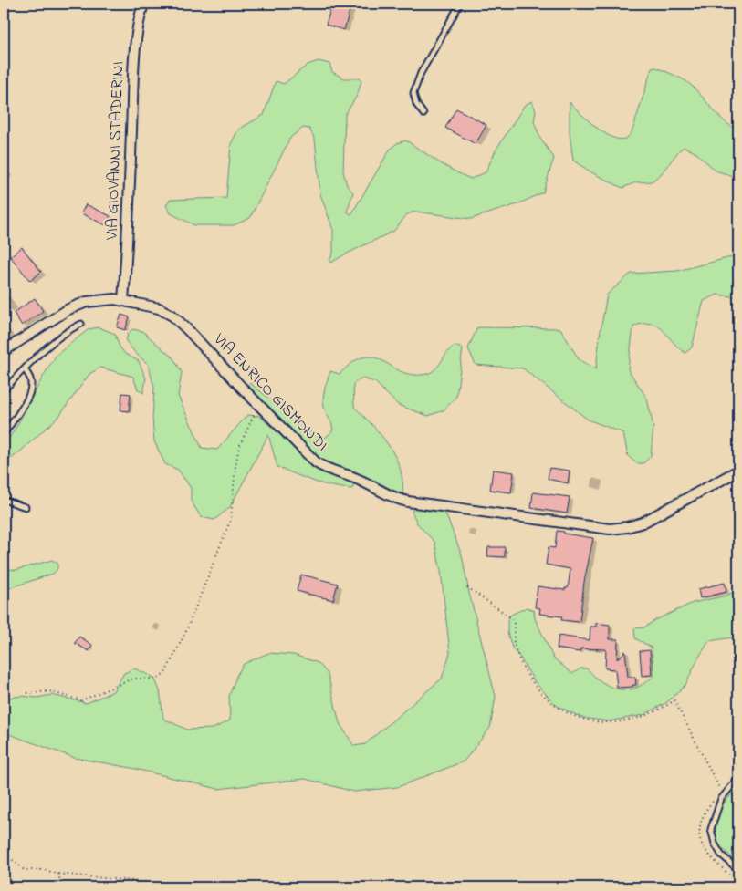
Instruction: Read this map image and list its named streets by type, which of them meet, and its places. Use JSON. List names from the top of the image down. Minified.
{"streets":{"street":["VIA GIOVANNI STADERINI","VIA ENRICO GISMONDI"]},"crossings":[["VIA GIOVANNI STADERINI","VIA ENRICO GISMONDI"]]}
